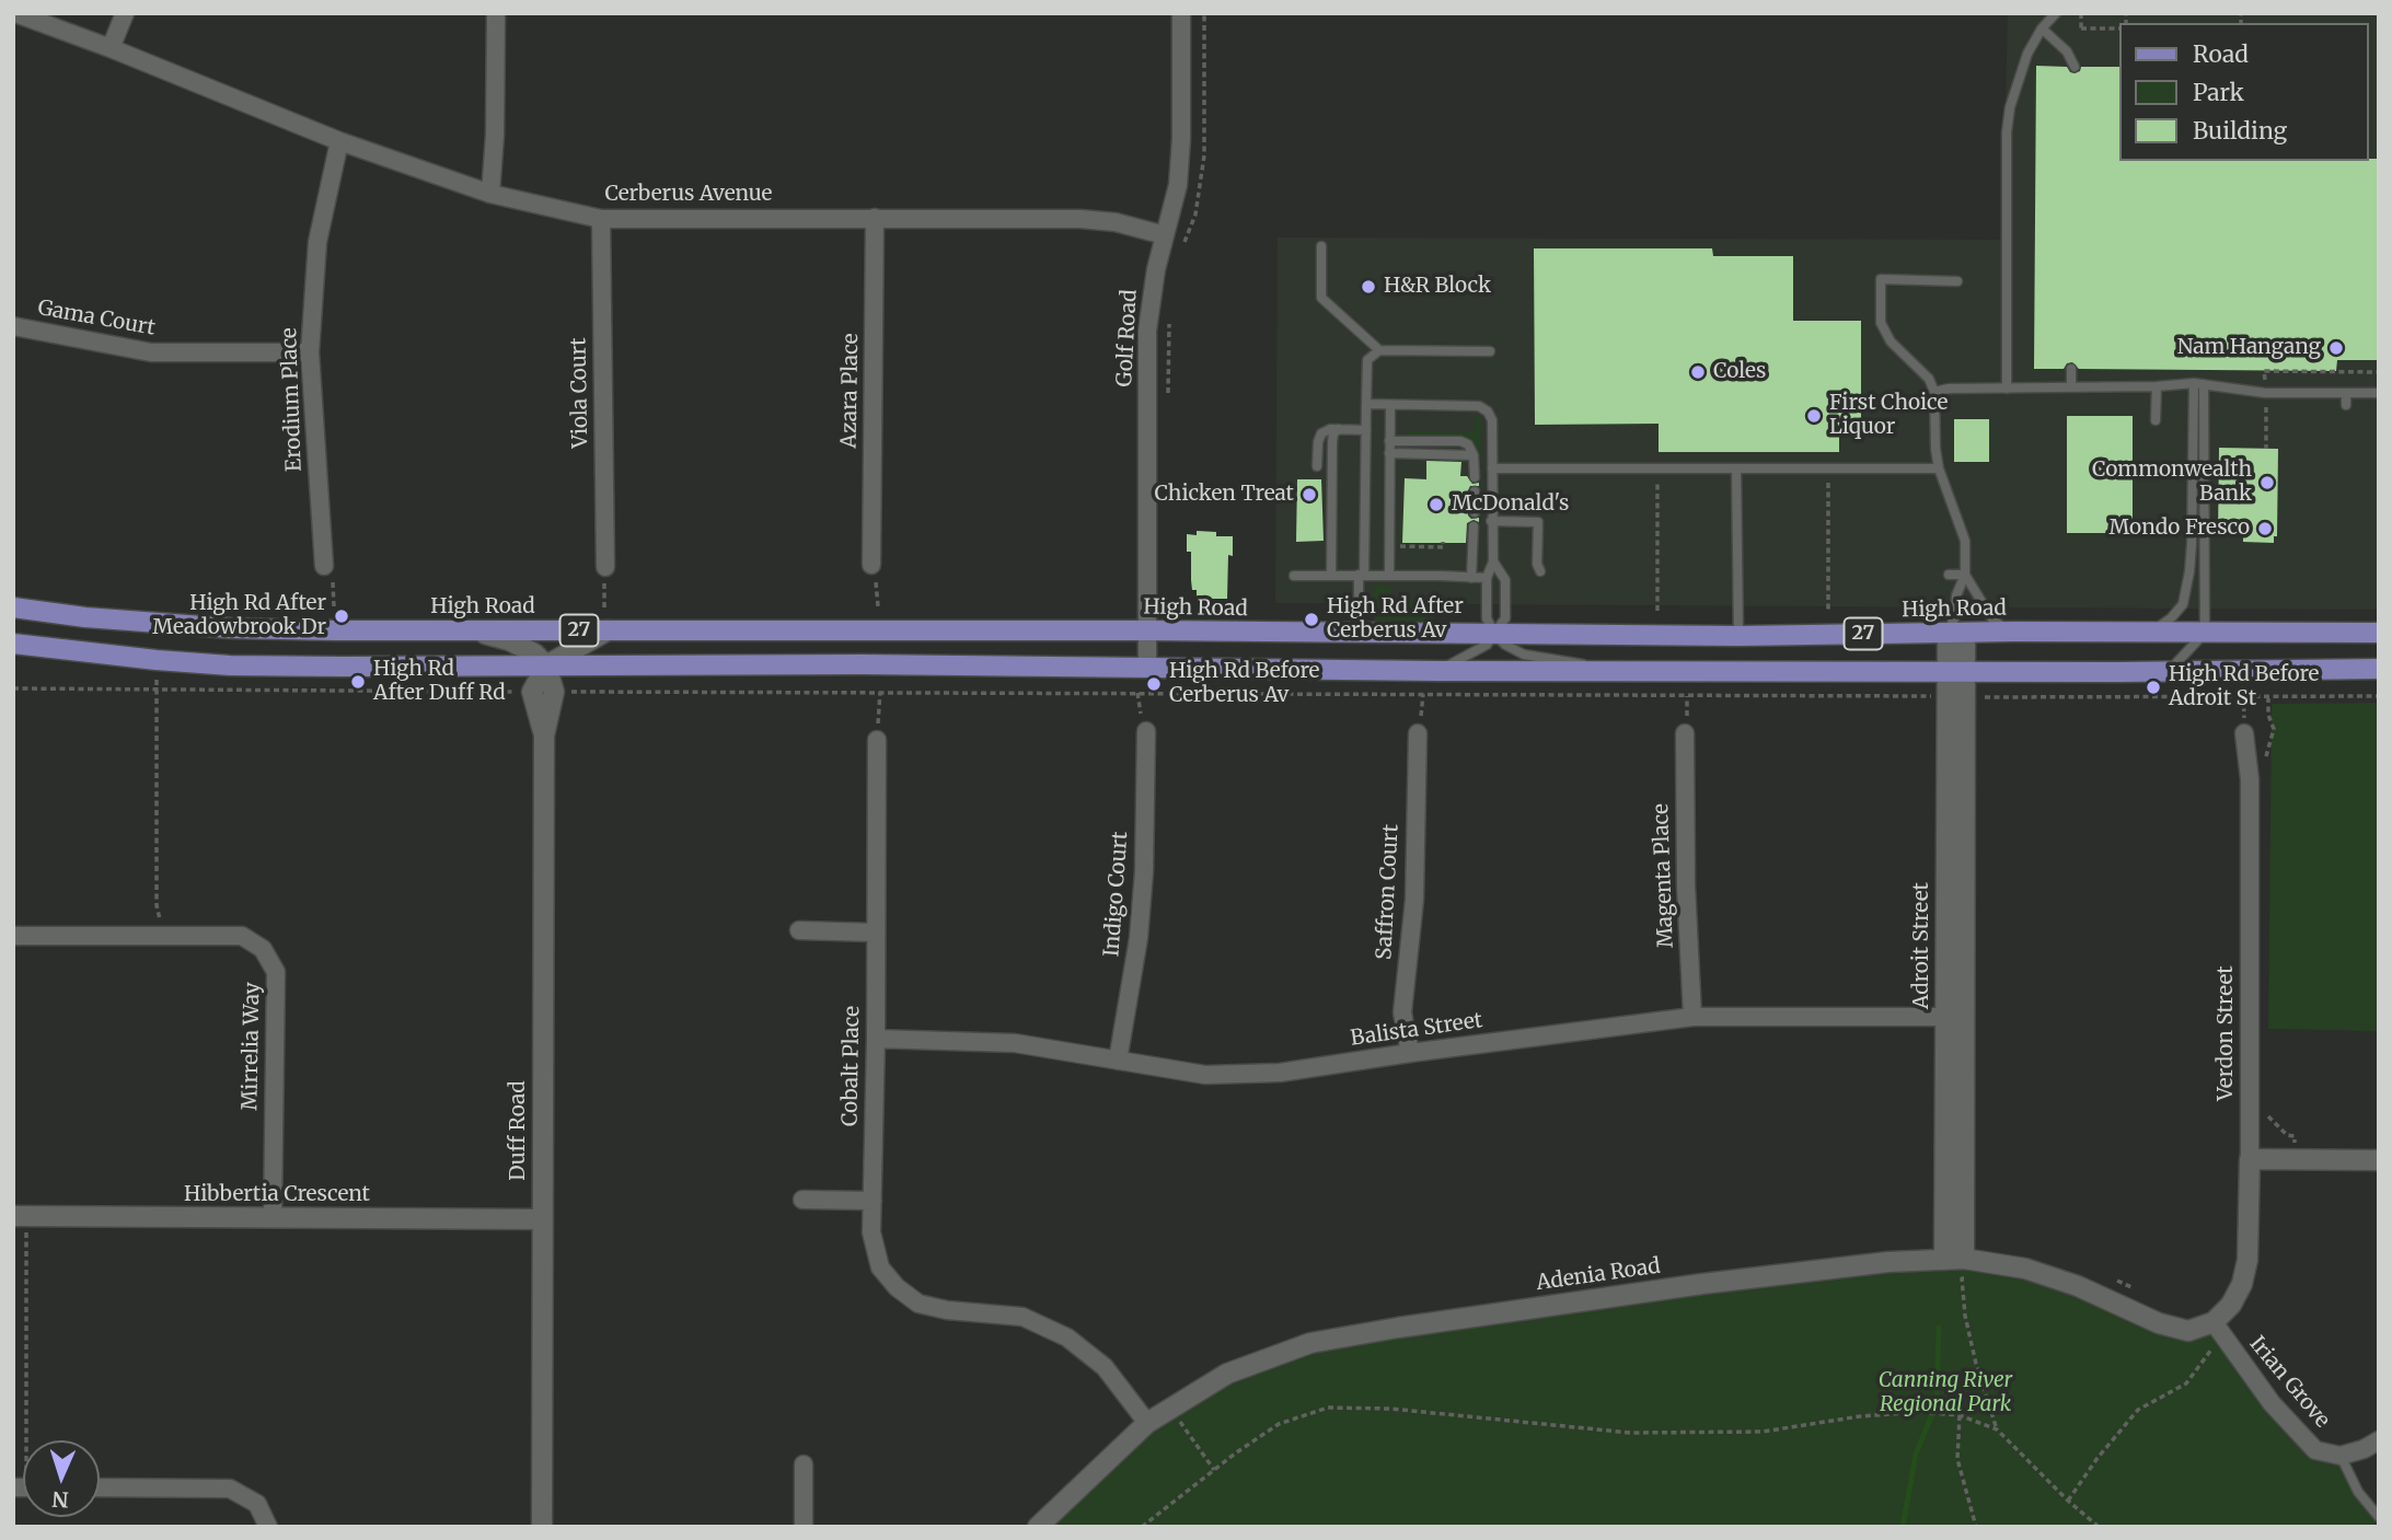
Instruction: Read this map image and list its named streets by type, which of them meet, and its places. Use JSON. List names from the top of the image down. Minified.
{"streets":{"main road":["High Road","27"],"street":["Cerberus Avenue","Gama Court","Golf Road","Azara Place","Viola Court","Erodium Place","Magenta Place","Saffron Court","Indigo Court","Adroit Street","Balista Street","Verdon Street","Mirrelia Way","Cobalt Place","Duff Road","Hibbertia Crescent","Adenia Road","Irian Grove"]},"crossings":[["Cerberus Avenue","Golf Road"],["Cerberus Avenue","Azara Place"],["Cerberus Avenue","Viola Court"],["Cerberus Avenue","Erodium Place"],["Gama Court","Erodium Place"],["Golf Road","High Road"],["Golf Road","27"],["High Road","Adroit Street"],["27","Adroit Street"],["Magenta Place","Balista Street"],["Saffron Court","Balista Street"],["Indigo Court","Balista Street"],["Adroit Street","Balista Street"],["Adroit Street","Adenia Road"],["Balista Street","Cobalt Place"],["Verdon Street","Adenia Road"],["Verdon Street","Irian Grove"],["Mirrelia Way","Hibbertia Crescent"],["Cobalt Place","Adenia Road"],["Duff Road","Hibbertia Crescent"],["Adenia Road","Irian Grove"]],"parks":["Canning River Regional Park"],"places":["H&R Block","Nam Hangang","Coles","First Choice Liquor","Commonwealth Bank","Chicken Treat","McDonald's","Mondo Fresco","High Rd After Meadowbrook Dr","High Rd After Cerberus Av","High Rd After Duff Rd","High Rd Before Cerberus Av","High Rd Before Adroit St"],"legend":["Road","Park","Building"],"north":"bottom"}
